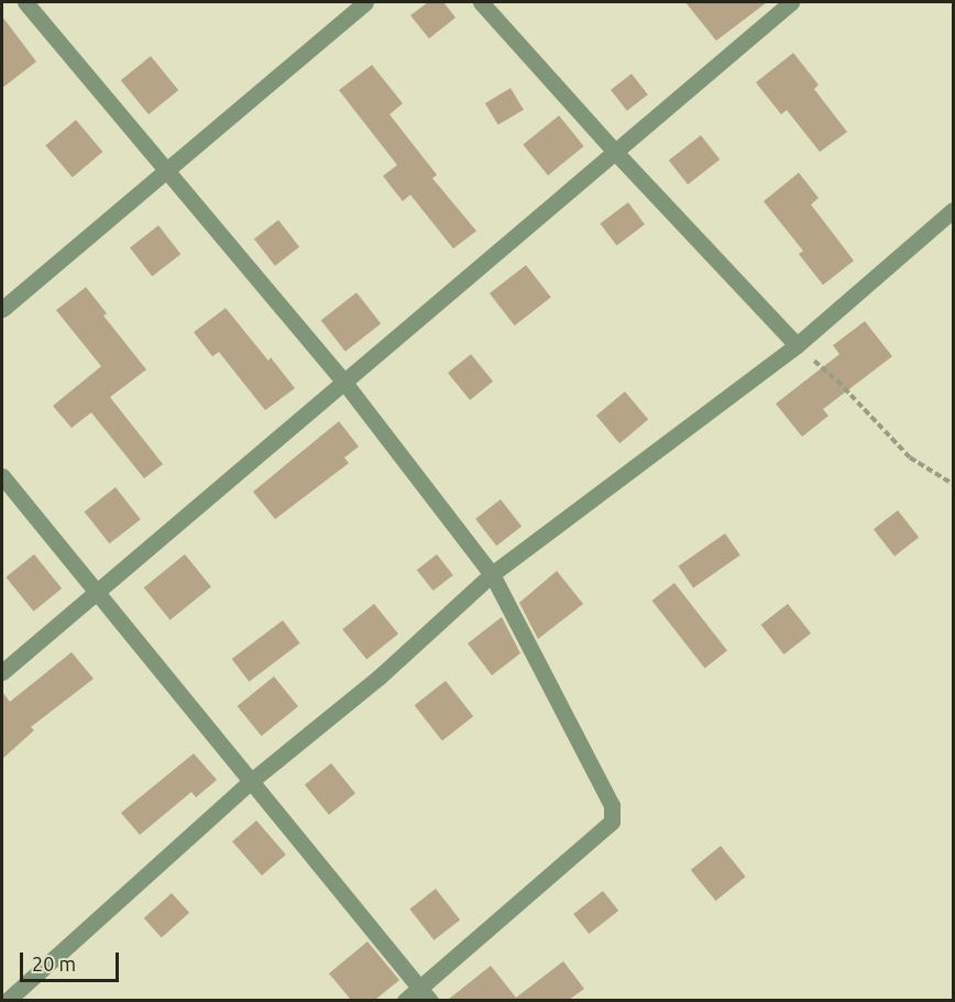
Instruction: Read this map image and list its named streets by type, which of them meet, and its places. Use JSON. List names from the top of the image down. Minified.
{"scale_bar":"20 m"}
